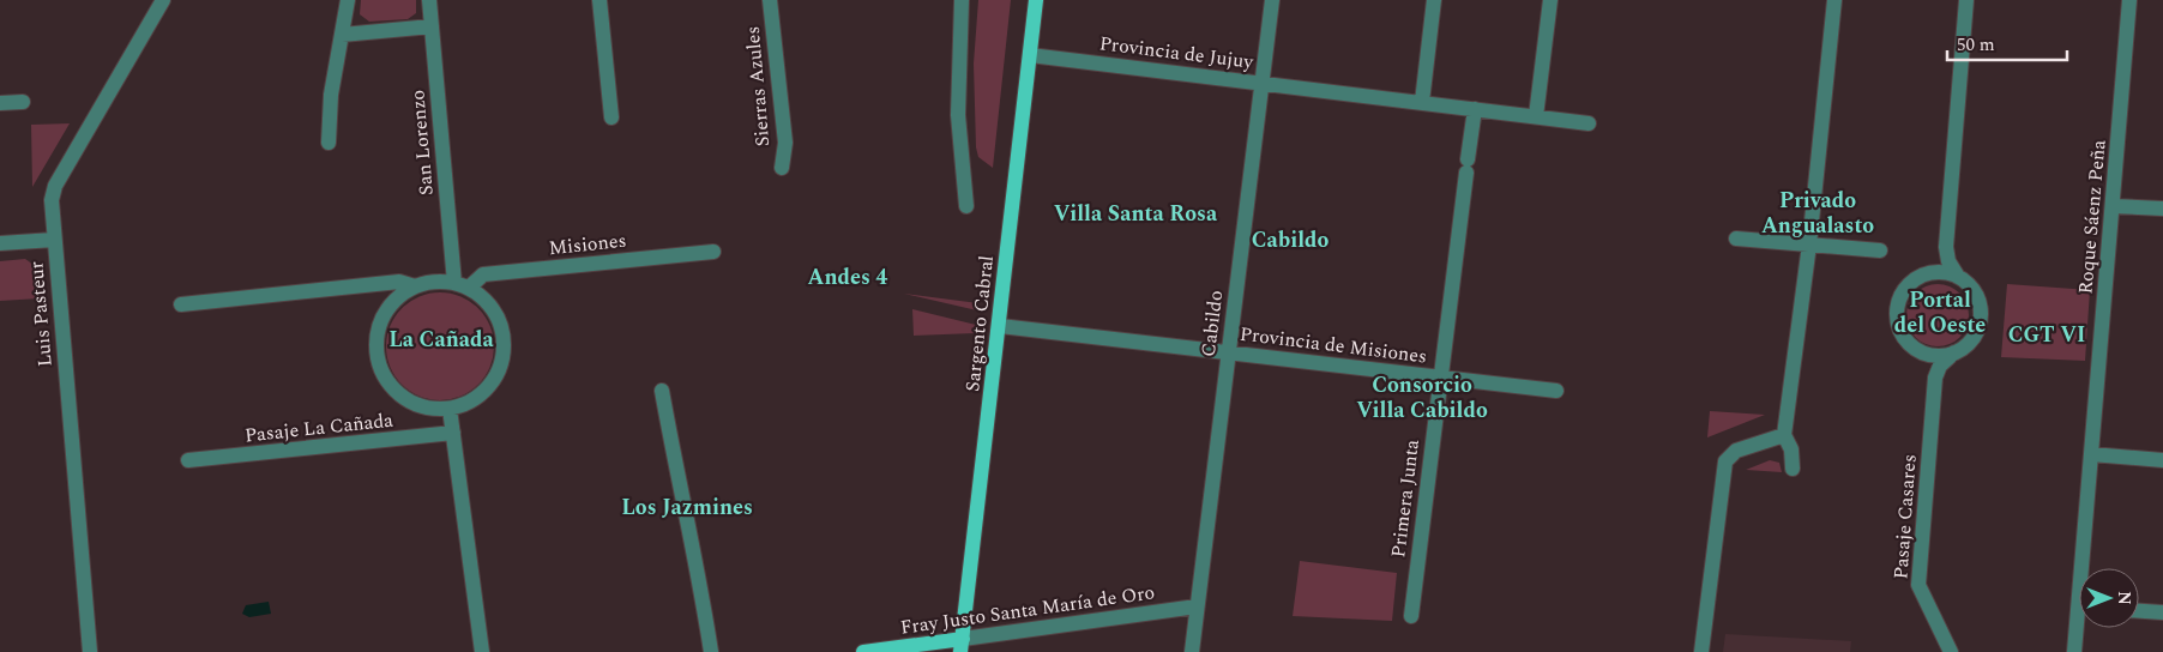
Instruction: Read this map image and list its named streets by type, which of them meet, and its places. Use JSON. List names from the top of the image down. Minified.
{"streets":{"main road":["Sargento Cabral","Fray Justo Santa María de Oro"],"street":["Provincia de Jujuy","Sierras Azules","San Lorenzo","Roque Sáenz Peña","Misiones","Luis Pasteur","Cabildo","Provincia de Misiones","Pasaje La Cañada","Primera Junta","Pasaje Casares"]},"crossings":[["Provincia de Jujuy","Sargento Cabral"],["Provincia de Jujuy","Cabildo"],["Provincia de Jujuy","Primera Junta"],["San Lorenzo","Misiones"],["Sargento Cabral","Provincia de Misiones"],["Sargento Cabral","Fray Justo Santa María de Oro"],["Cabildo","Provincia de Misiones"],["Cabildo","Fray Justo Santa María de Oro"],["Provincia de Misiones","Primera Junta"]],"districts":["Privado Angualasto","Villa Santa Rosa","Cabildo","Andes 4","Portal del Oeste","CGT VI","La Cañada","Consorcio Villa Cabildo","Los Jazmines"],"scale_bar":"50 m","north":"right"}
